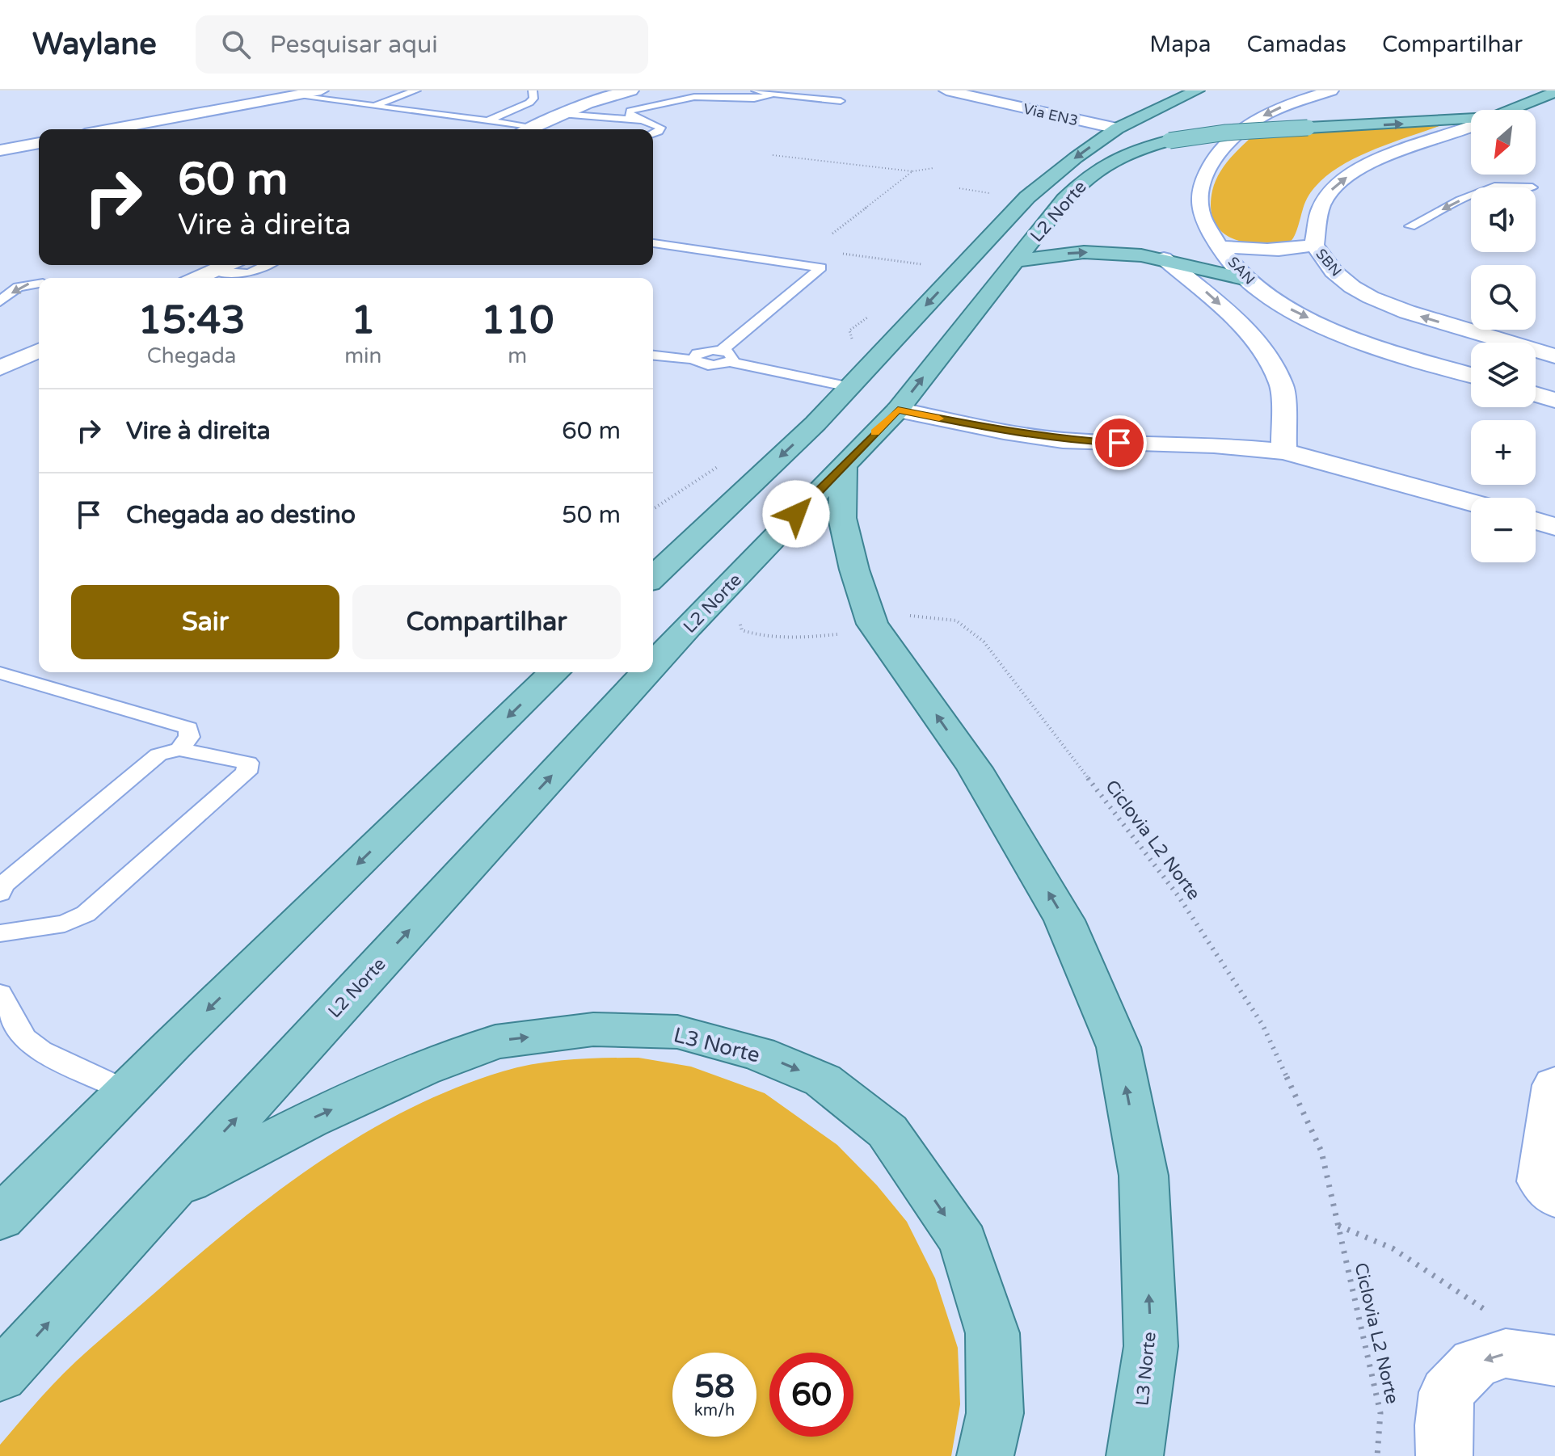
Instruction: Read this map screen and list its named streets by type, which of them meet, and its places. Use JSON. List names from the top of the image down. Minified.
{"streets":{"main road":["Via EN3","L2 Norte","SBN","SAN","L3 Norte"],"path":["Ciclovia L2 Norte"]},"crossings":[["Via EN3","L2 Norte"],["L2 Norte","Ciclovia L2 Norte"],["L2 Norte","L3 Norte"],["Ciclovia L2 Norte","L3 Norte"]],"north":"bottom left","page":{"header":"Waylane","search":"Pesquisar aqui","nav":["Mapa","Camadas","Compartilhar"],"map_buttons":["+","−"],"turn":["60 m","Vire à direita"],"eta":["15:43","Chegada","1","min","110","m"],"list":[{"name":"Vire à direita","value":"60 m"},{"name":"Chegada ao destino","value":"50 m"}],"buttons":["Sair","Compartilhar"],"speed":"58 km/h","limit":"60"}}
